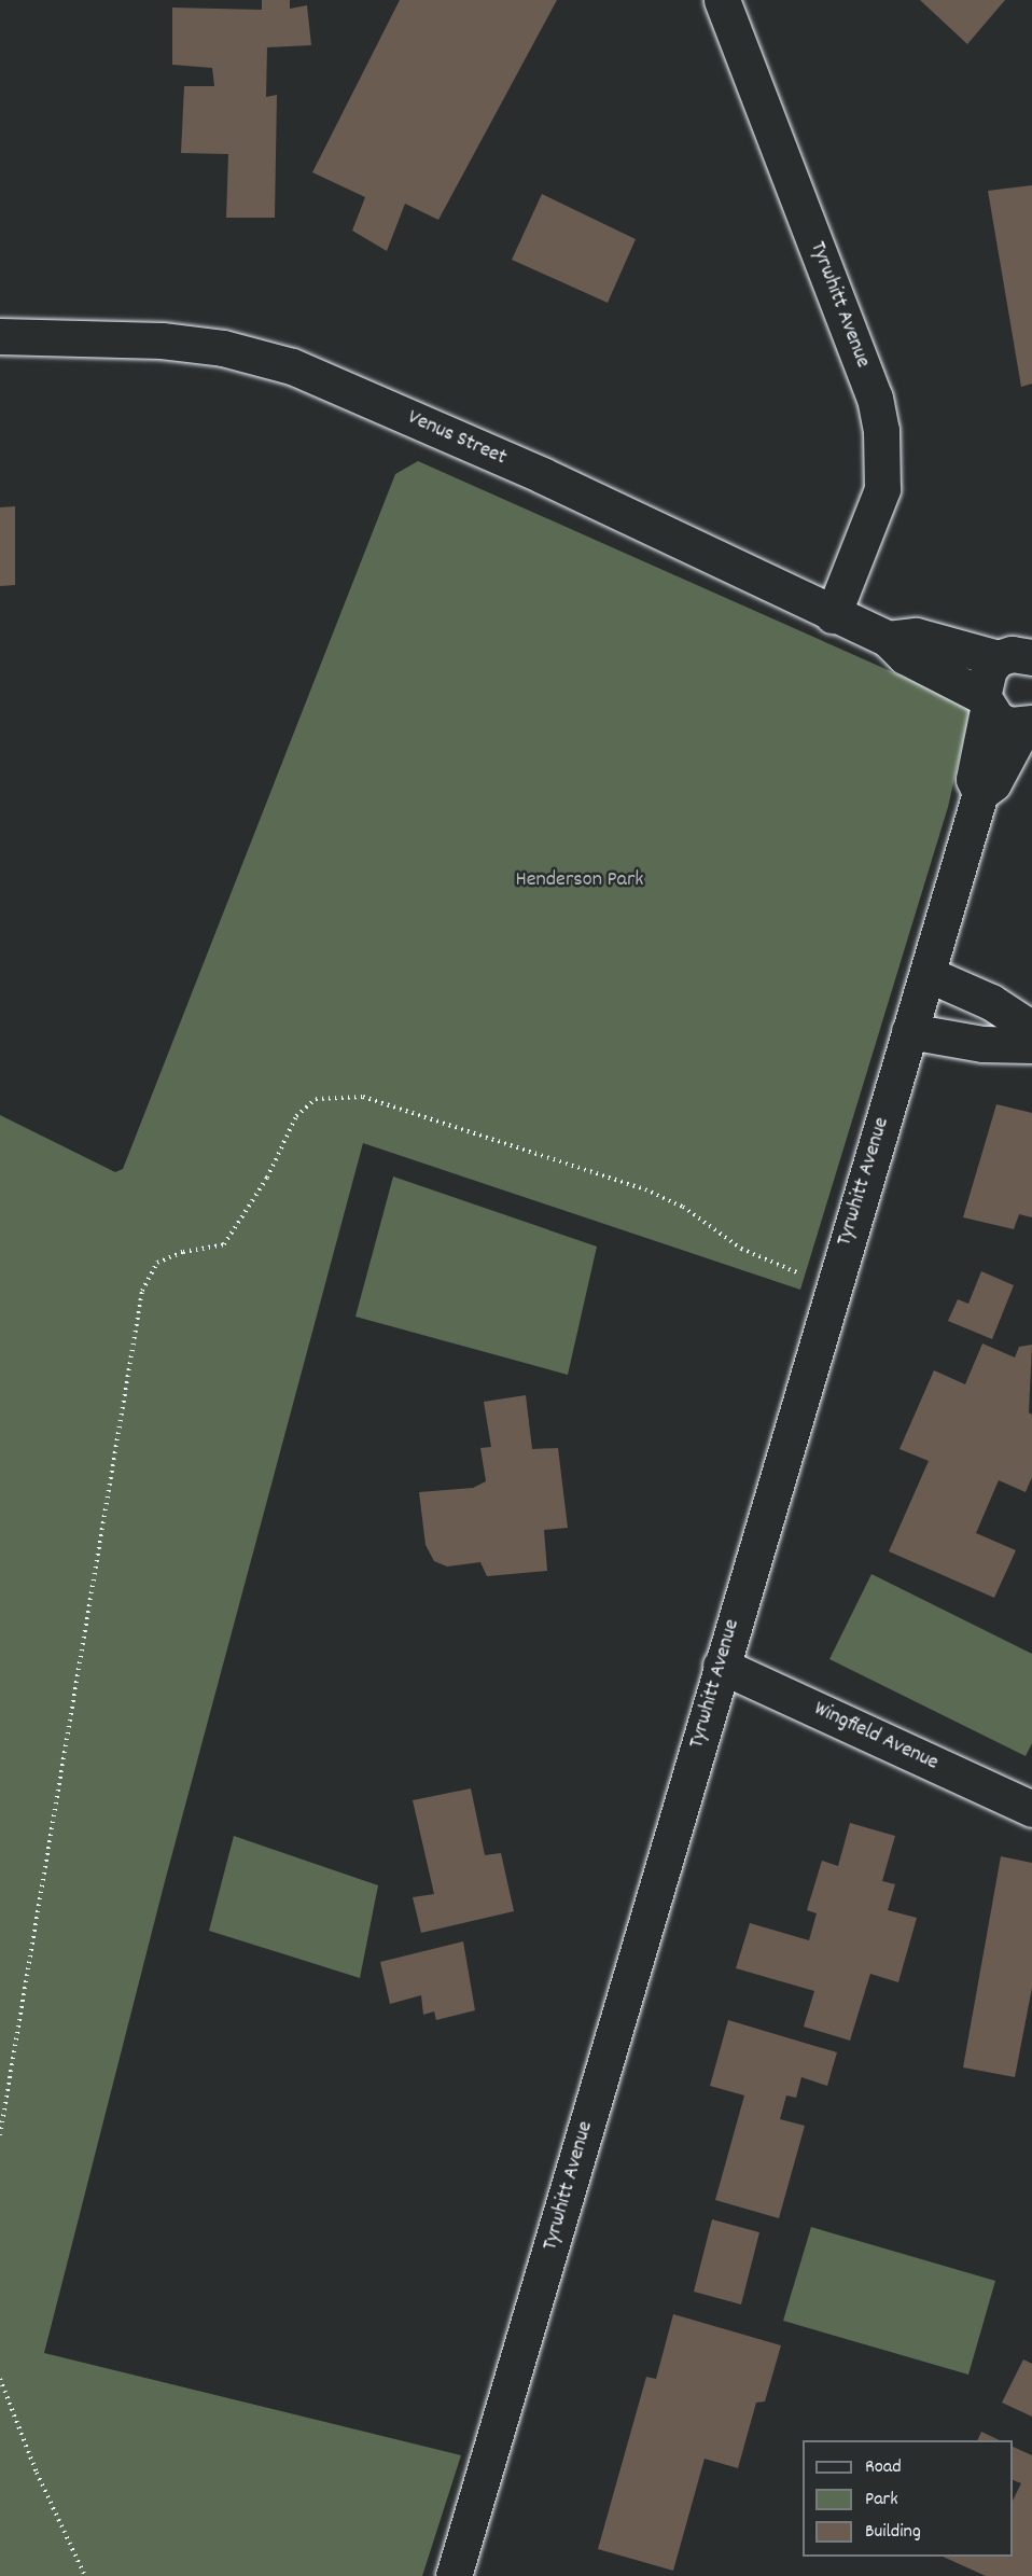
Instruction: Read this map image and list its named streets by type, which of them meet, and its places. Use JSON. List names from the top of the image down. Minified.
{"streets":{"street":["Tyrwhitt Avenue","Venus Street","Wingfield Avenue"]},"crossings":[["Tyrwhitt Avenue","Venus Street"],["Tyrwhitt Avenue","Wingfield Avenue"]],"parks":["Henderson Park"],"legend":["Road","Park","Building"]}
